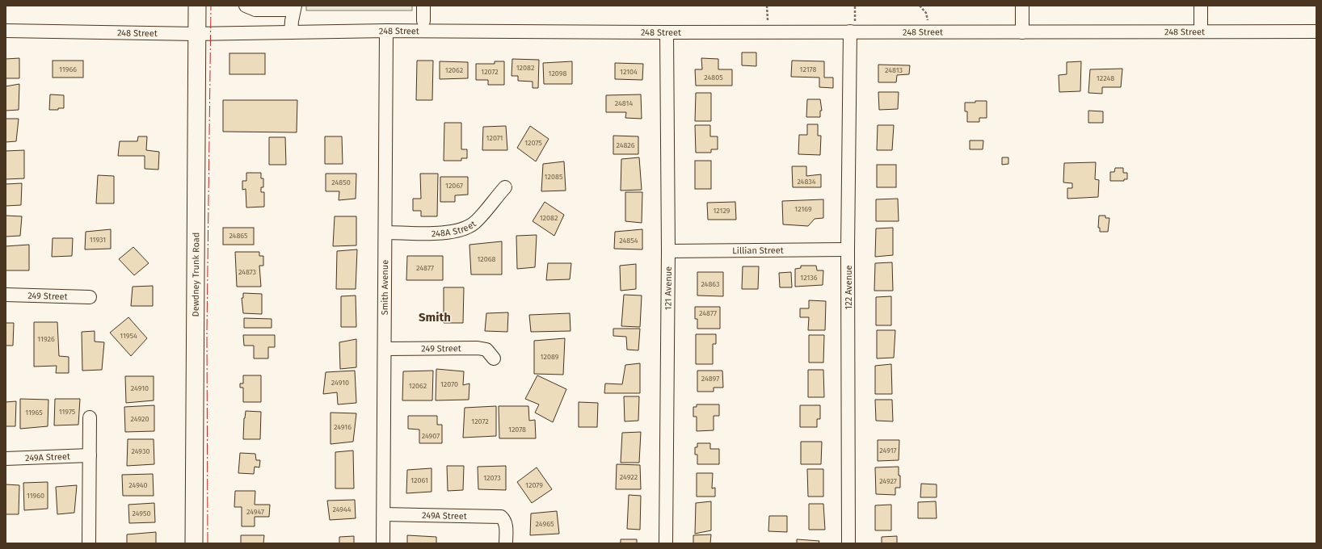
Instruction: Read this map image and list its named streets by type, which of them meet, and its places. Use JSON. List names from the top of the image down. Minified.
{"streets":{"main road":["Dewdney Trunk Road"],"street":["248 Street","248A Street","Lillian Street","Smith Avenue","122 Avenue","121 Avenue","249 Street","249A Street"]},"crossings":[["248 Street","Dewdney Trunk Road"],["248 Street","Smith Avenue"],["248 Street","122 Avenue"],["248 Street","121 Avenue"],["248A Street","Smith Avenue"],["Lillian Street","122 Avenue"],["Lillian Street","121 Avenue"],["Smith Avenue","249 Street"],["Smith Avenue","249A Street"]],"districts":["Smith"],"house_numbers":["12082","11966","12178","12062","24813","12072","12104","12098","24805","12248","24814","12071","12075","24826","12085","24834","24850","12067","12169","12129","12082","24865","11931","24854","12068","24877","24873","12136","24863","24877","11954","11926","12089","24897","24910","12070","12062","24910","11975","11965","24920","12072","24916","12078","24907","24917","24930","24922","12073","12061","24927","24940","12079","11960","24944","24947","24950","24965"]}
